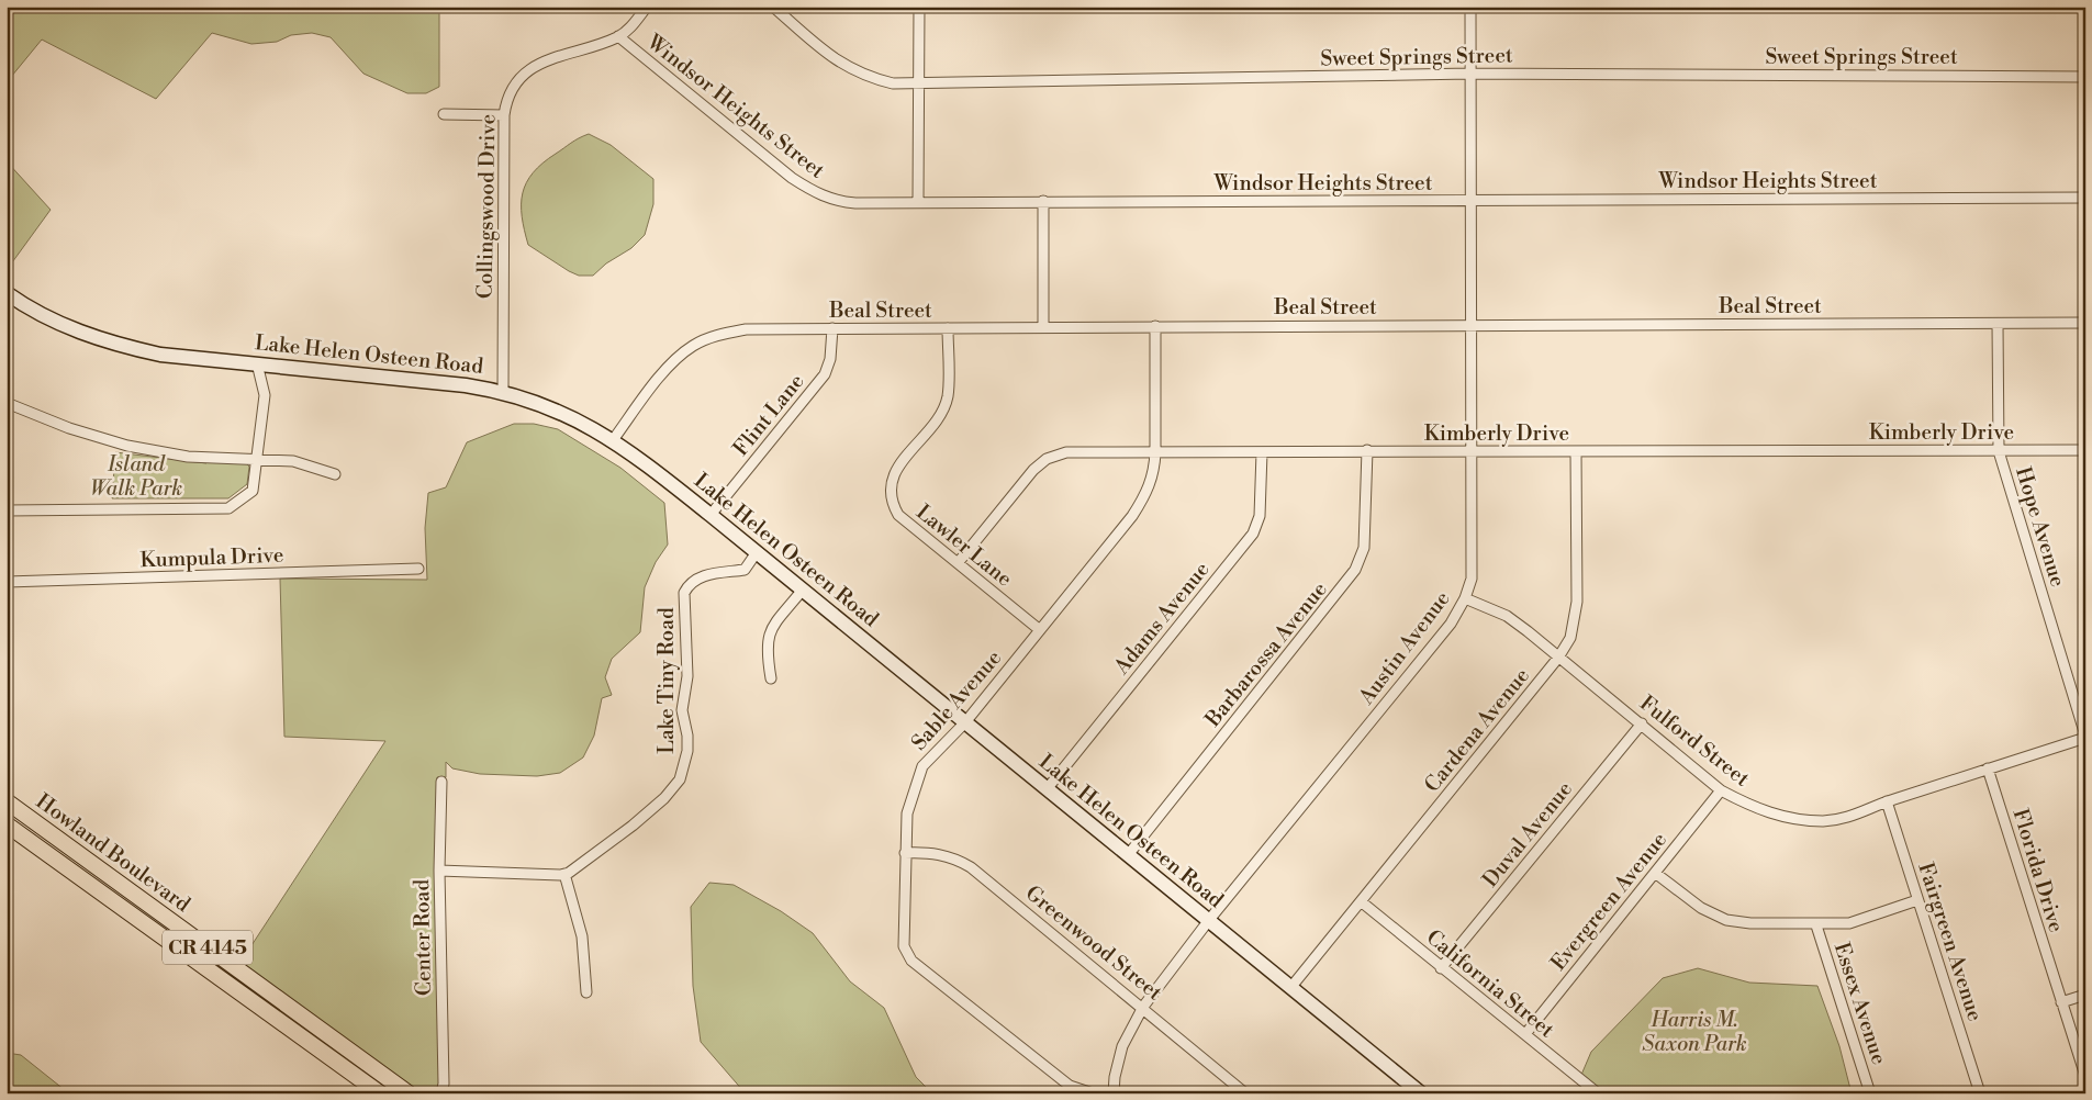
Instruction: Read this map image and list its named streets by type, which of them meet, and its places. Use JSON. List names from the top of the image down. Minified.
{"streets":{"main road":["Howland Boulevard","CR 4145"],"street":["Sweet Springs Street","Windsor Heights Street","Collingswood Drive","Beal Street","Lake Helen Osteen Road","Flint Lane","Kimberly Drive","Hope Avenue","Lawler Lane","Kumpula Drive","Adams Avenue","Austin Avenue","Barbarossa Avenue","Lake Tiny Road","Sable Avenue","Cardena Avenue","Fulford Street","Duval Avenue","Florida Drive","Evergreen Avenue","Center Road","Fairgreen Avenue","Greenwood Street","California Street","Essex Avenue"]},"crossings":[["Sweet Springs Street","Austin Avenue"],["Windsor Heights Street","Collingswood Drive"],["Windsor Heights Street","Austin Avenue"],["Collingswood Drive","Lake Helen Osteen Road"],["Beal Street","Lake Helen Osteen Road"],["Beal Street","Flint Lane"],["Beal Street","Hope Avenue"],["Beal Street","Lawler Lane"],["Beal Street","Austin Avenue"],["Beal Street","Sable Avenue"],["Lake Helen Osteen Road","Flint Lane"],["Lake Helen Osteen Road","Adams Avenue"],["Lake Helen Osteen Road","Austin Avenue"],["Lake Helen Osteen Road","Barbarossa Avenue"],["Lake Helen Osteen Road","Lake Tiny Road"],["Lake Helen Osteen Road","Sable Avenue"],["Lake Helen Osteen Road","Cardena Avenue"],["Kimberly Drive","Hope Avenue"],["Kimberly Drive","Lawler Lane"],["Kimberly Drive","Adams Avenue"],["Kimberly Drive","Austin Avenue"],["Kimberly Drive","Barbarossa Avenue"],["Kimberly Drive","Sable Avenue"],["Kimberly Drive","Cardena Avenue"],["Hope Avenue","Fulford Street"],["Lawler Lane","Sable Avenue"],["Austin Avenue","Sable Avenue"],["Austin Avenue","Fulford Street"],["Austin Avenue","Greenwood Street"],["Sable Avenue","Greenwood Street"],["Cardena Avenue","Fulford Street"],["Cardena Avenue","California Street"],["Fulford Street","Duval Avenue"],["Fulford Street","Florida Drive"],["Fulford Street","Evergreen Avenue"],["Fulford Street","Fairgreen Avenue"],["Duval Avenue","California Street"],["Evergreen Avenue","California Street"]],"parks":["Island Walk Park","Harris M. Saxon Park"]}
